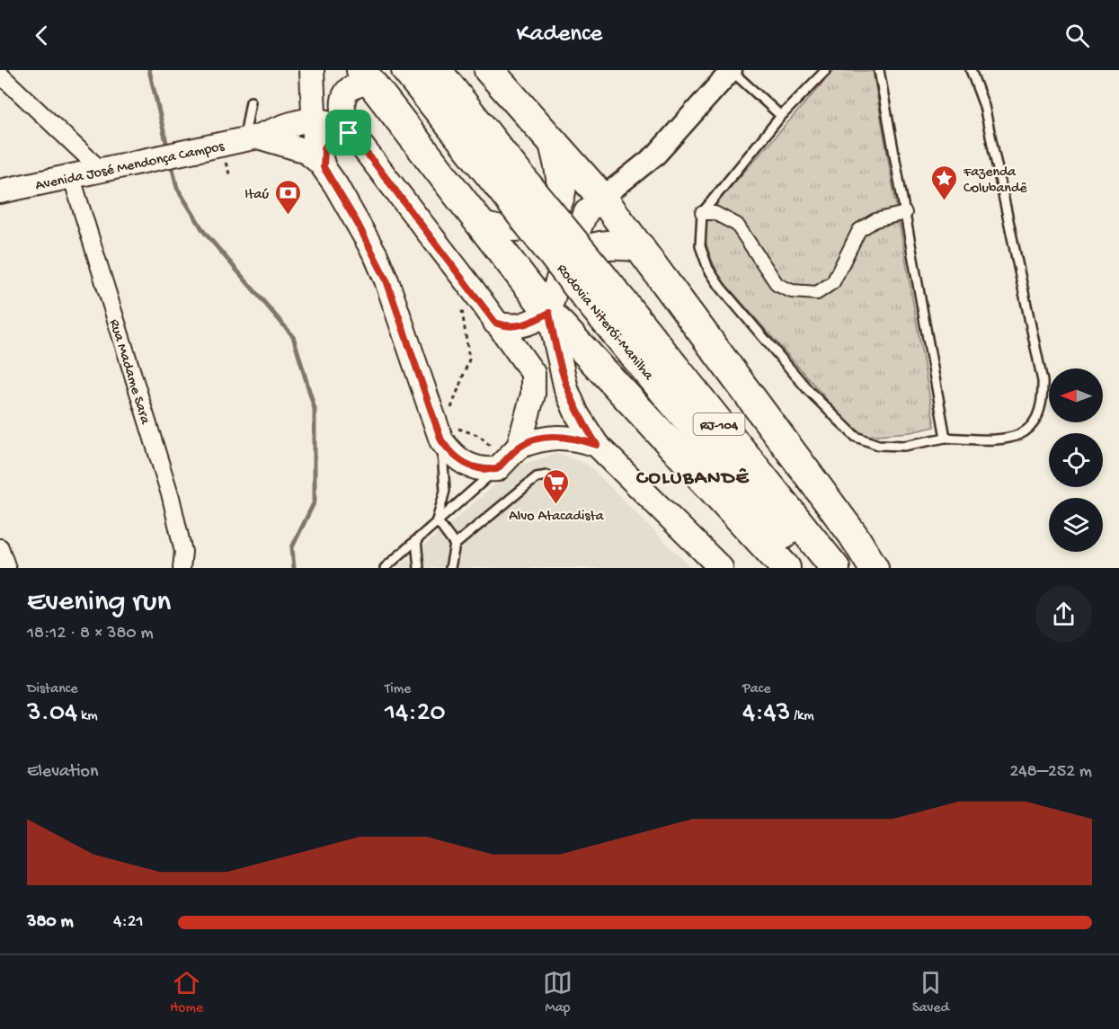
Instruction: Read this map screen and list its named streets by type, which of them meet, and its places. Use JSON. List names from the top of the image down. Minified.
{"streets":{"highway":["Rodovia Niterói-Manilha","RJ-104"],"main road":["Avenida José Mendonça Campos"],"street":["Rua Madame Sara"]},"crossings":[["Avenida José Mendonça Campos","Rua Madame Sara"]],"districts":["COLUBANDÊ"],"places":{"place":["Fazenda Colubandê"],"bank":["Itaú"],"supermarket":["Alvo Atacadista"]},"north":"left","page":{"header":"Kadence","heading":["Evening run","18:12 · 8 × 380 m"],"stats":[["Distance","3.04 km"],["Time","14:20"],["Pace","4:43 /km"]],"chart":["Elevation","248–252 m"],"list":[{"name":"380 m","note":"4:21"}],"tabs":["Home","Map","Saved"]}}
